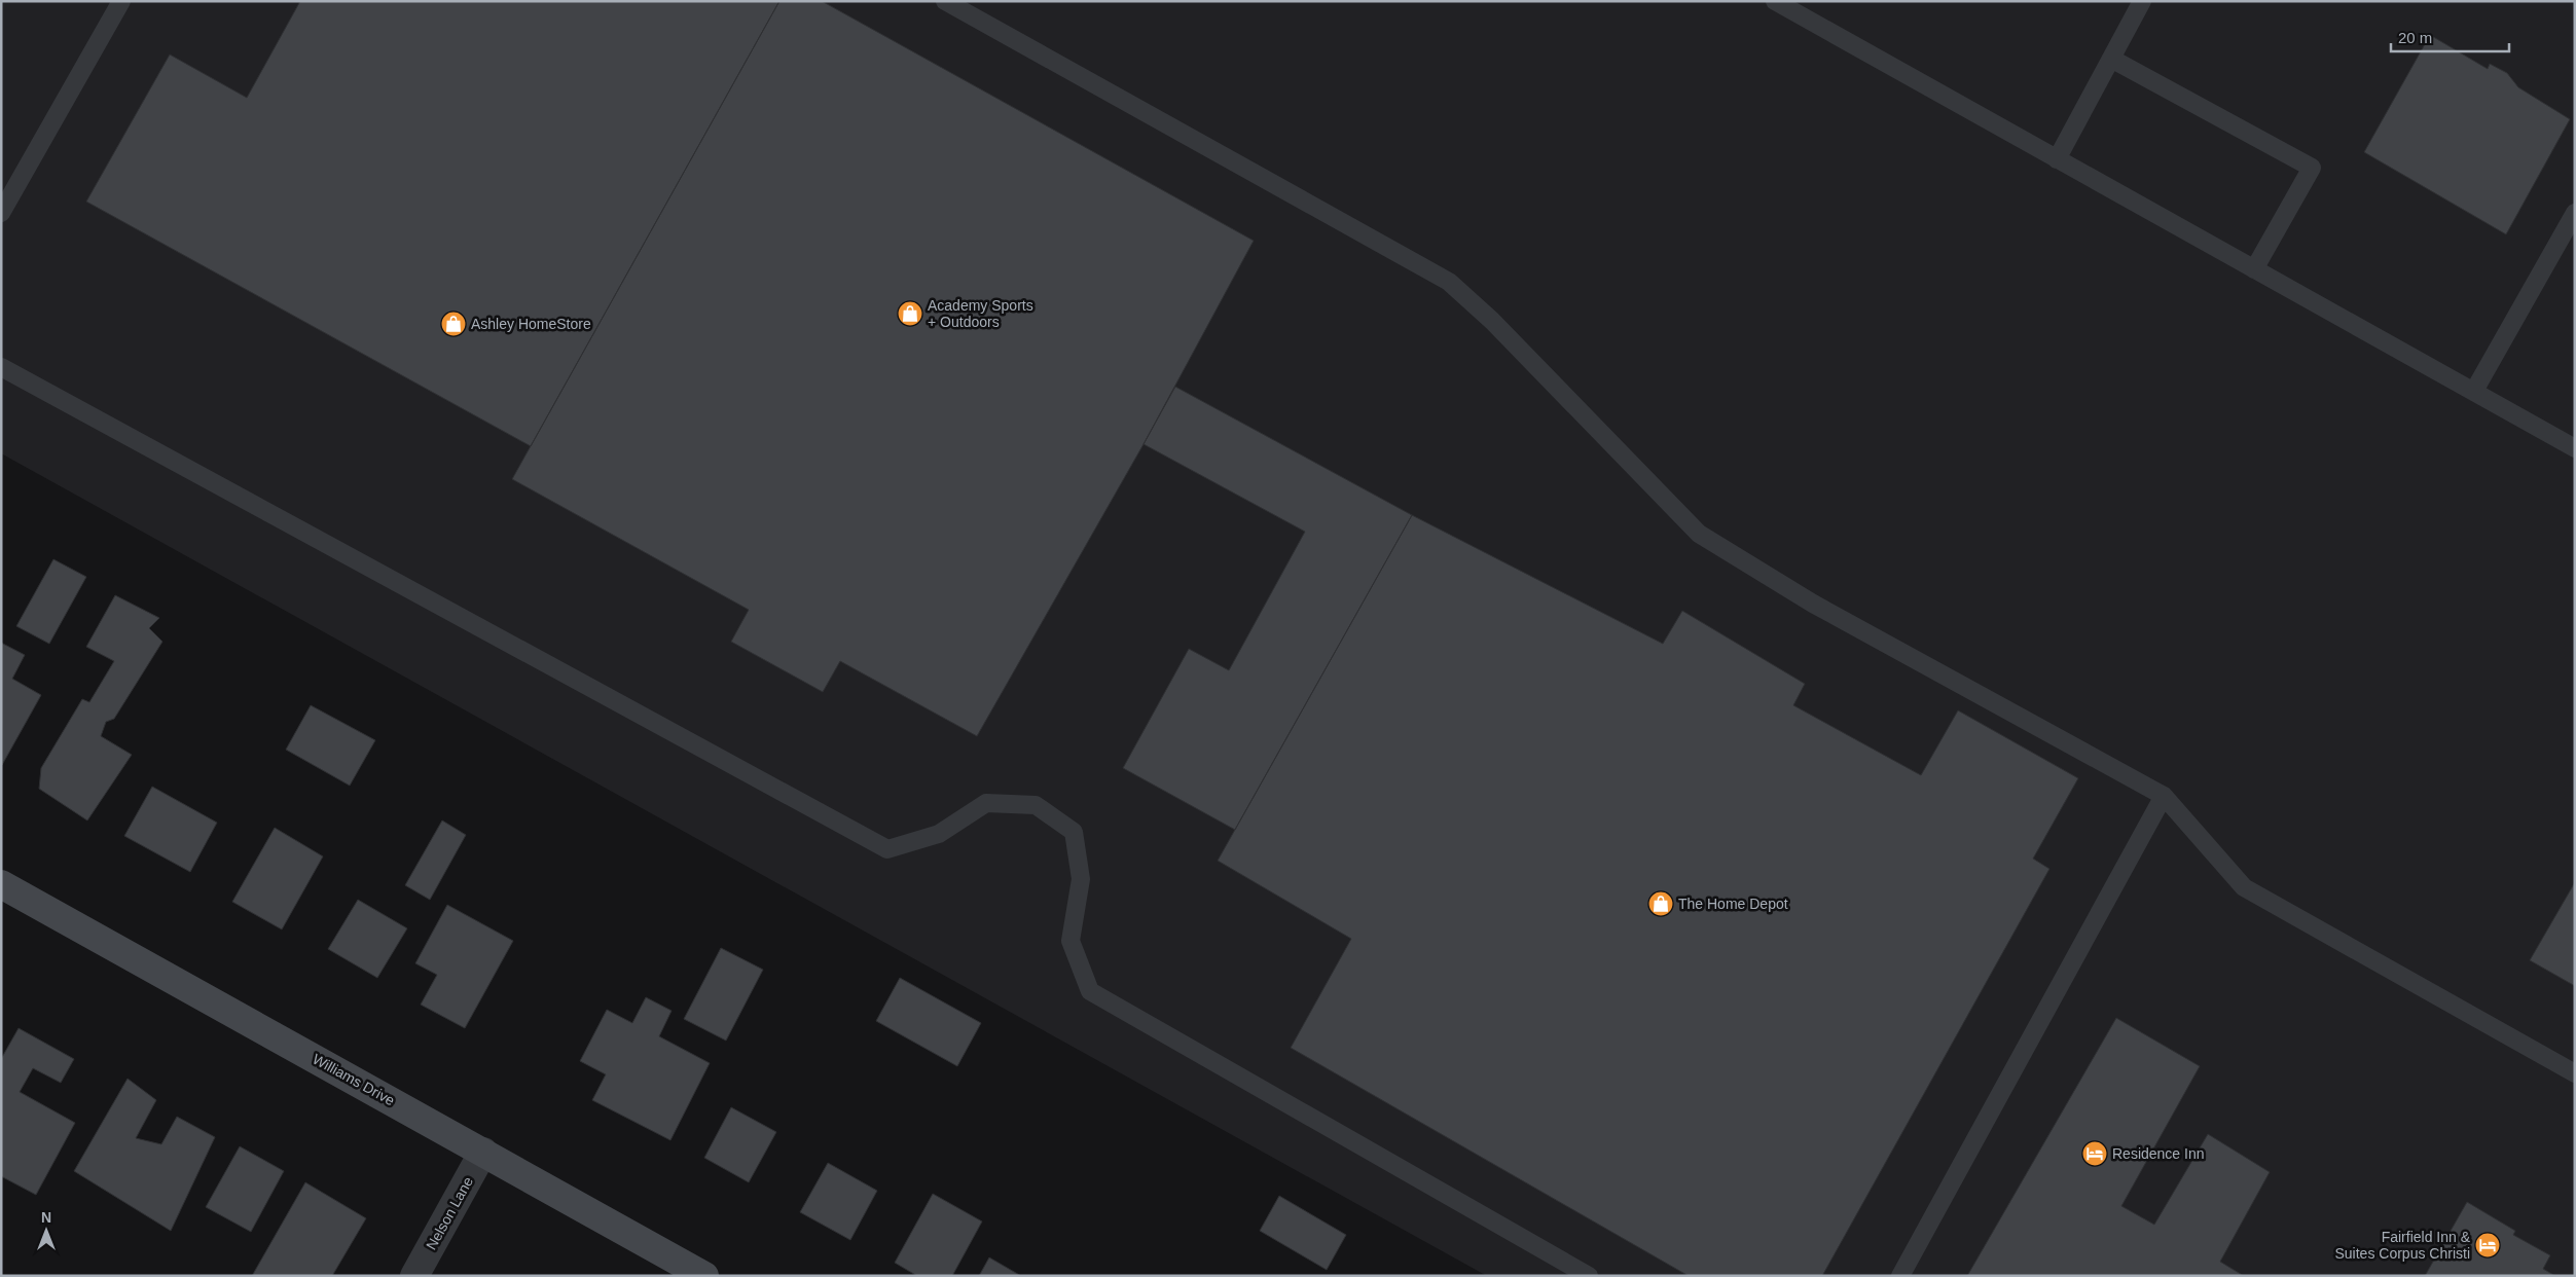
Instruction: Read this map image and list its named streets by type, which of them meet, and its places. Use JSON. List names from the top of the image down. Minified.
{"streets":{"street":["Williams Drive","Nelson Lane"]},"crossings":[["Williams Drive","Nelson Lane"]],"places":{"shop":["Academy Sports + Outdoors","Ashley HomeStore","The Home Depot"],"hotel":["Residence Inn","Fairfield Inn & Suites Corpus Christi"]},"scale_bar":"20 m","north":"top"}
